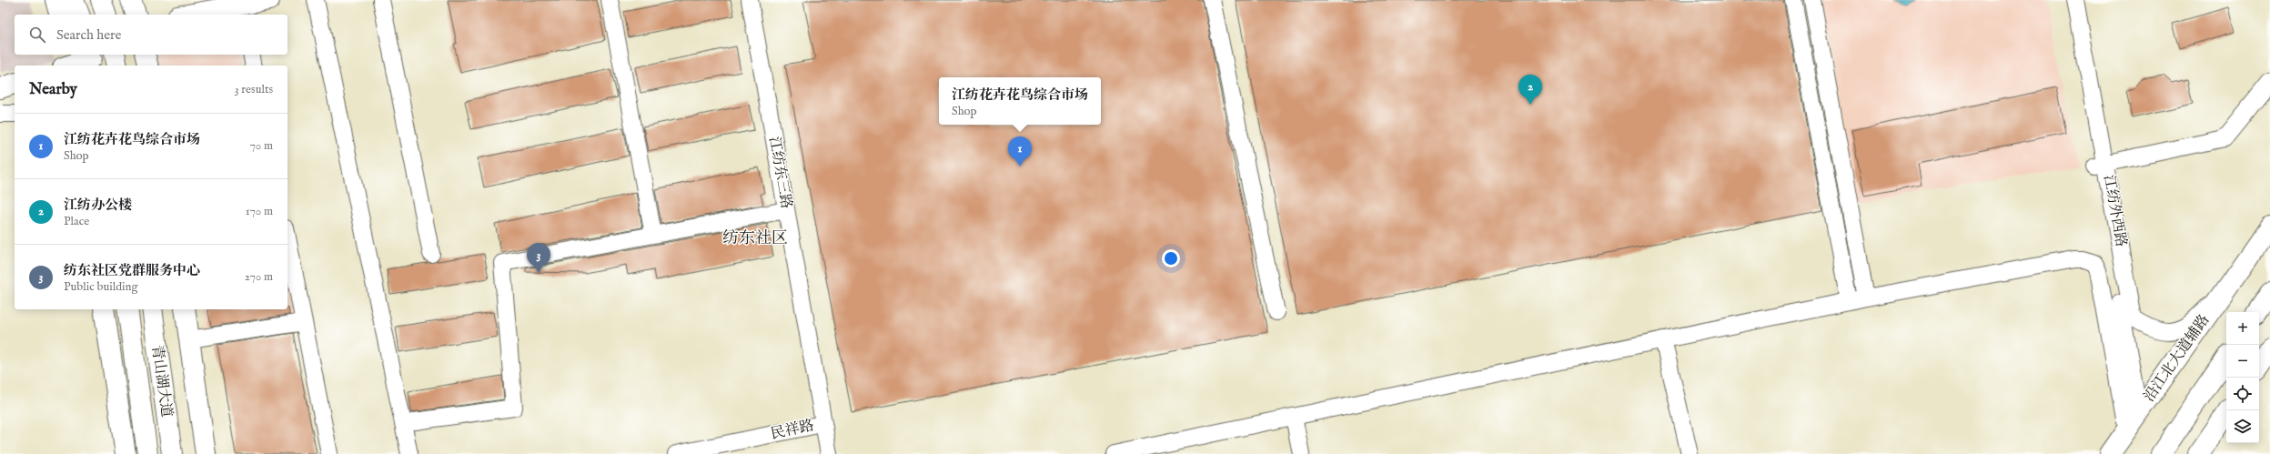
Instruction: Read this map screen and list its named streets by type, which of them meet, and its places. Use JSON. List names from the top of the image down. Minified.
{"streets":{"main road":["沿江北大道辅路","青山湖大道"],"street":["江纺东三路","江纺外西路","民祥路"]},"crossings":[["江纺东三路","民祥路"],["江纺外西路","沿江北大道辅路"]],"districts":["纺东社区"],"page":{"search":"Search here","heading":["Nearby","3 results"],"pins":["2","1","3"],"popup":["江纺花卉花鸟综合市场","Shop"],"list":[{"mark":"1","name":"江纺花卉花鸟综合市场","note":"Shop","value":"70 m"},{"mark":"2","name":"江纺办公楼","note":"Place","value":"170 m"},{"mark":"3","name":"纺东社区党群服务中心","note":"Public building","value":"270 m"}],"map_buttons":["+","−"]}}
